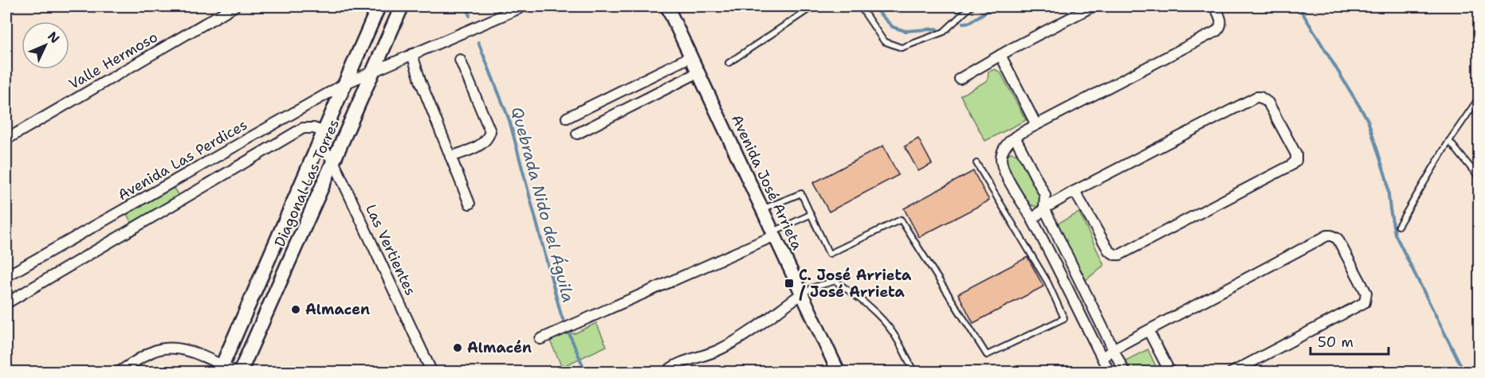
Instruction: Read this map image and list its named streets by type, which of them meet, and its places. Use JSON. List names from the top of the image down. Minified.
{"streets":{"main road":["Diagonal Las Torres"],"street":["Valle Hermoso","Avenida Las Perdices","Avenida José Arrieta","Las Vertientes"]},"crossings":[["Avenida Las Perdices","Diagonal Las Torres"],["Diagonal Las Torres","Las Vertientes"]],"water":["Quebrada Nido del Águila"],"places":{"transit":["C. José Arrieta / José Arrieta"],"other":["Almacen","Almacén"]},"scale_bar":"50 m","north":"top right"}
